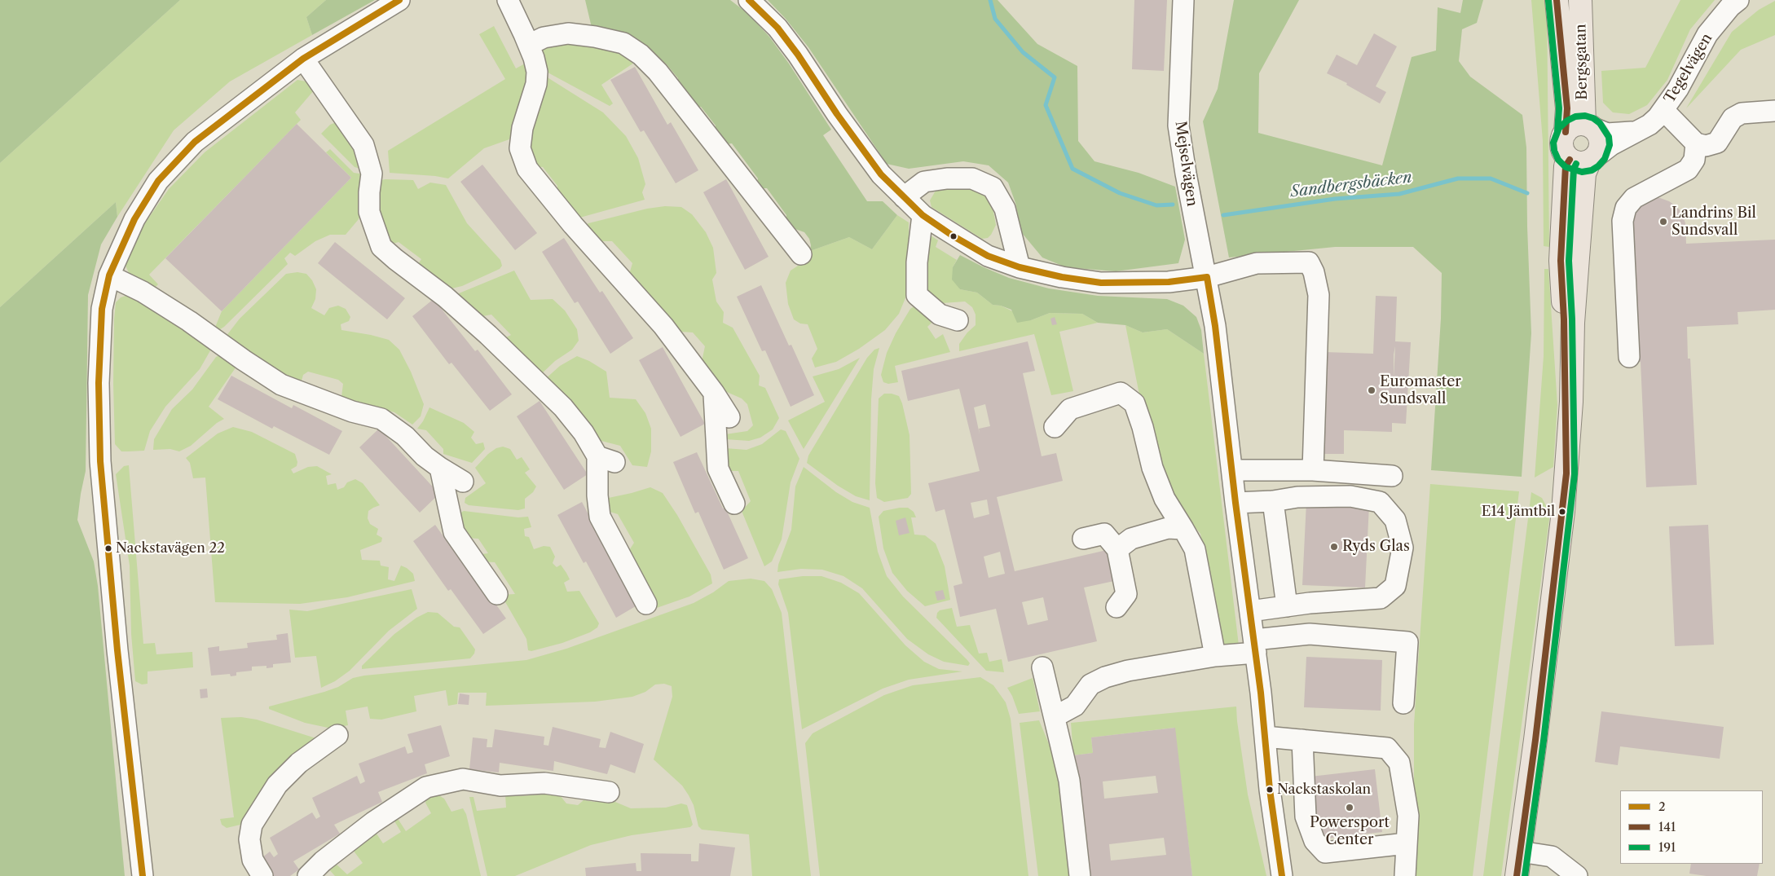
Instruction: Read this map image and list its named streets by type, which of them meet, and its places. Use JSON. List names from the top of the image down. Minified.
{"streets":{"highway":["Bergsgatan"],"street":["Tegelvägen","Mejselvägen"]},"crossings":[["Bergsgatan","Tegelvägen"]],"water":["Sandbergsbäcken"],"places":["Landrins Bil Sundsvall","Euromaster Sundsvall","E14 Jämtbil","Ryds Glas","Nackstavägen 22","Nackstaskolan","Powersport Center"],"lines":["transit line 2","transit line 141","transit line 191"],"legend":["2","141","191"]}
